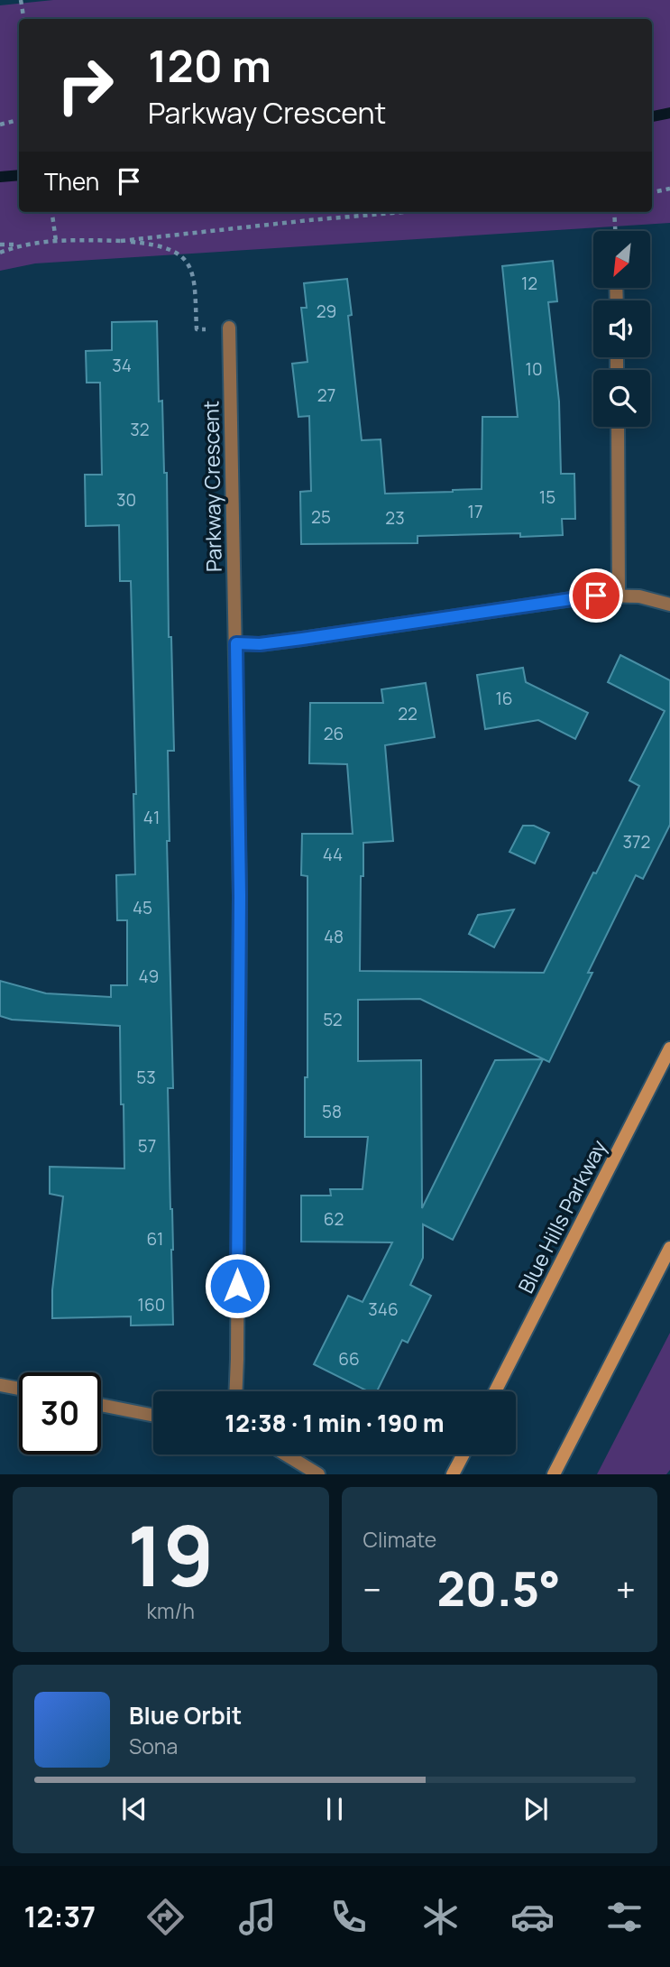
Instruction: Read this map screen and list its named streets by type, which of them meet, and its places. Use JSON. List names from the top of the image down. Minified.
{"streets":{"main road":["Blue Hills Parkway"],"street":["Parkway Crescent"]},"house_numbers":["12","29","34","10","27","32","15","30","17","25","23","16","22","26","41","372","44","45","48","49","52","53","58","57","62","61","160","346","66"],"north":"bottom left","page":{"turn":["120 m","Parkway Crescent"],"then":"Then","limit":"30","trip":"12:38 · 1 min · 190 m","tile":[["19","km/h"],"Climate"],"heat":["−","20.5°","+"],"song":["Blue Orbit","Sona"],"tabs":"12:37"}}
